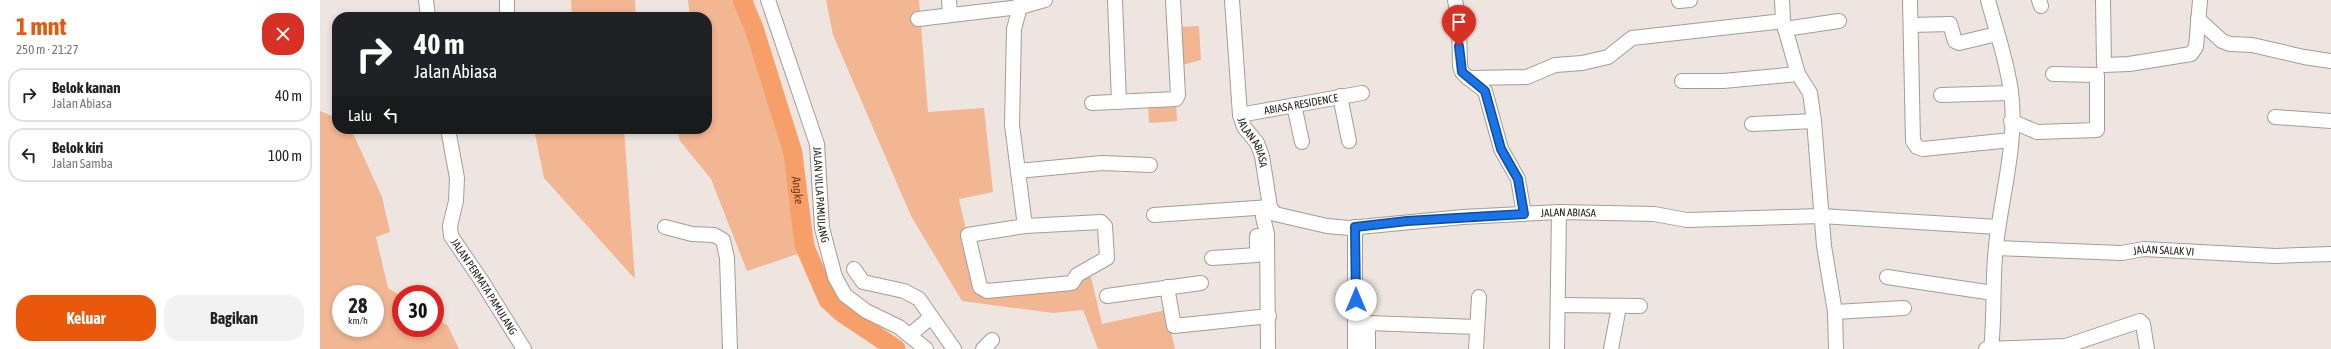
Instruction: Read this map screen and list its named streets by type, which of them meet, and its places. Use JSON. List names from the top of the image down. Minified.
{"streets":{"street":["ABIASA RESIDENCE","JALAN ABIASA","JALAN VILLA PAMULANG","JALAN SALAK VI","JALAN PERMATA PAMULANG"]},"crossings":[["ABIASA RESIDENCE","JALAN ABIASA"]],"water":["Angke"],"page":{"heading":["1 mnt","250 m · 21:27"],"turn":["40 m","Jalan Abiasa"],"list":[{"name":"Belok kanan","note":"Jalan Abiasa","value":"40 m"},{"name":"Belok kiri","note":"Jalan Samba","value":"100 m"}],"then":"Lalu","speed":"28 km/h","limit":"30","buttons":["Keluar","Bagikan"]}}
